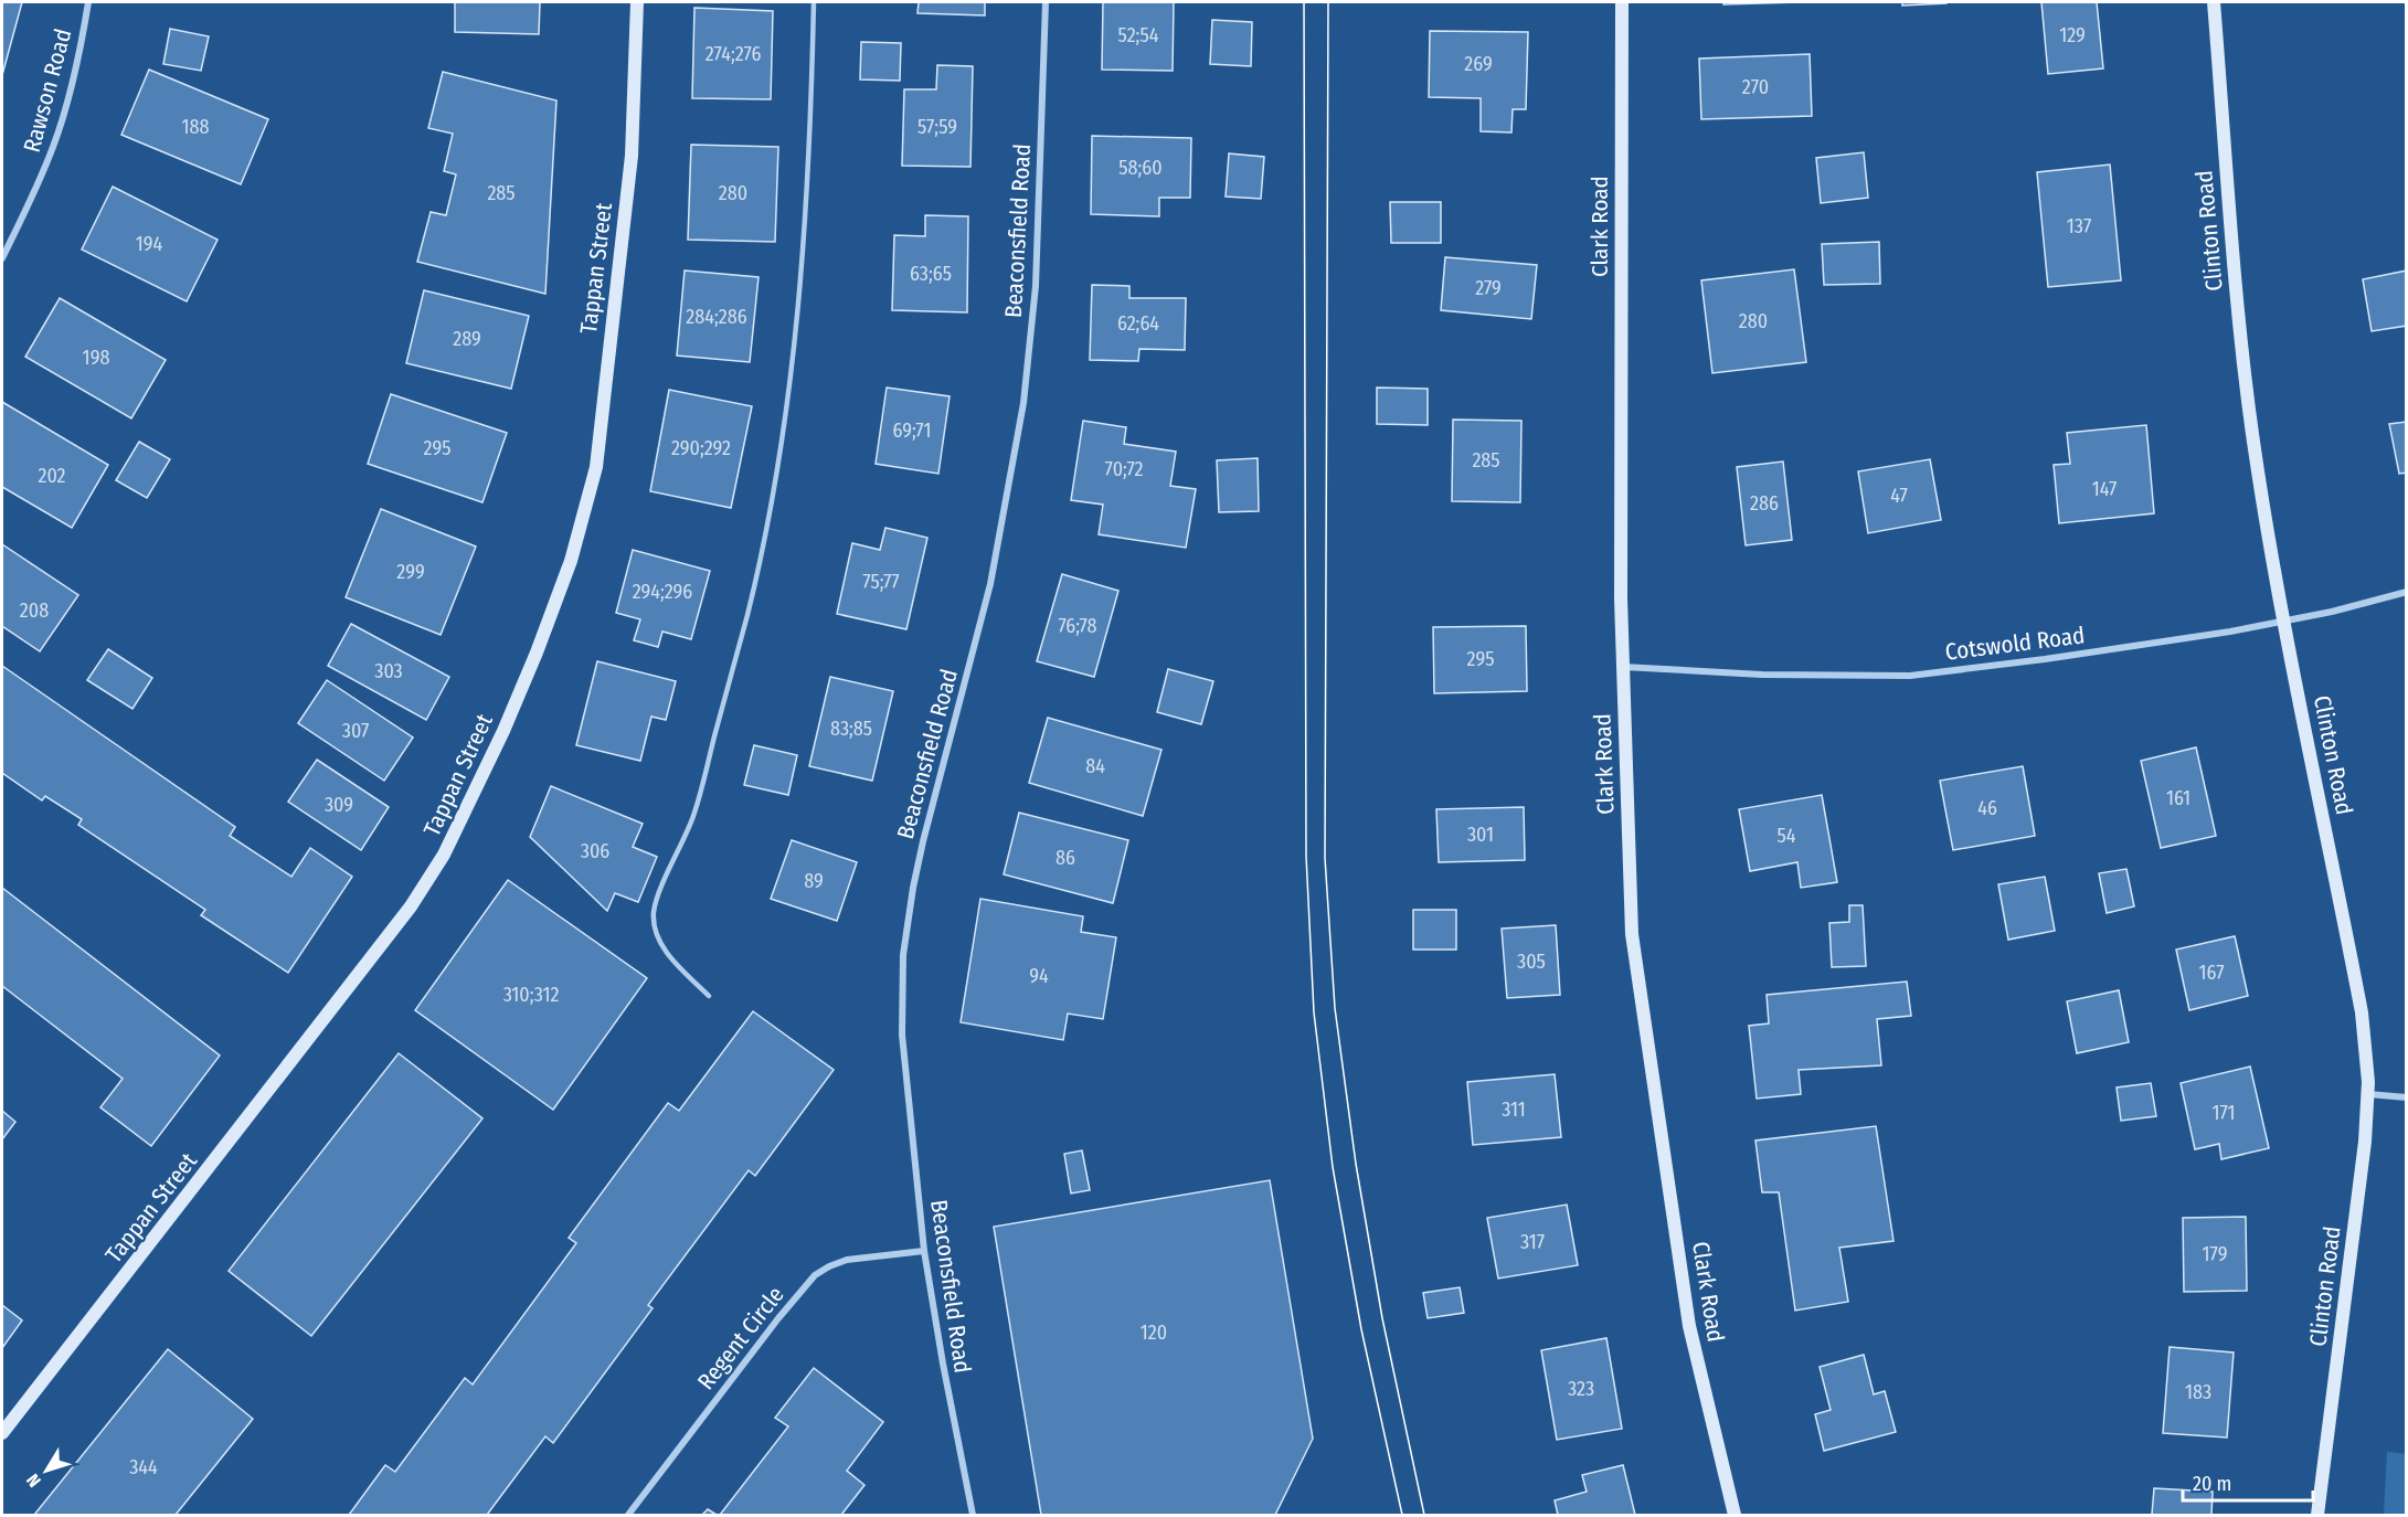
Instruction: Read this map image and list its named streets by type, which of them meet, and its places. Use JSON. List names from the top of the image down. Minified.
{"streets":{"street":["Rawson Road","Clark Road","Beaconsfield Road","Clinton Road","Tappan Street","Cotswold Road","Regent Circle"]},"crossings":[["Clark Road","Cotswold Road"],["Beaconsfield Road","Regent Circle"],["Clinton Road","Cotswold Road"]],"house_numbers":["52;54","129","274;276","269","270","188","57;59","58;60","285","280","137","194","63;65","279","284;286","280","62;64","289","198","69;71","295","290;292","285","70;72","202","147","47","286","299","75;77","294;296","208","76;78","295","303","83;85","307","84","161","309","46","301","54","306","86","89","305","167","94","310;312","311","171","317","179","120","323","183","344"],"scale_bar":"20 m","north":"bottom left"}
